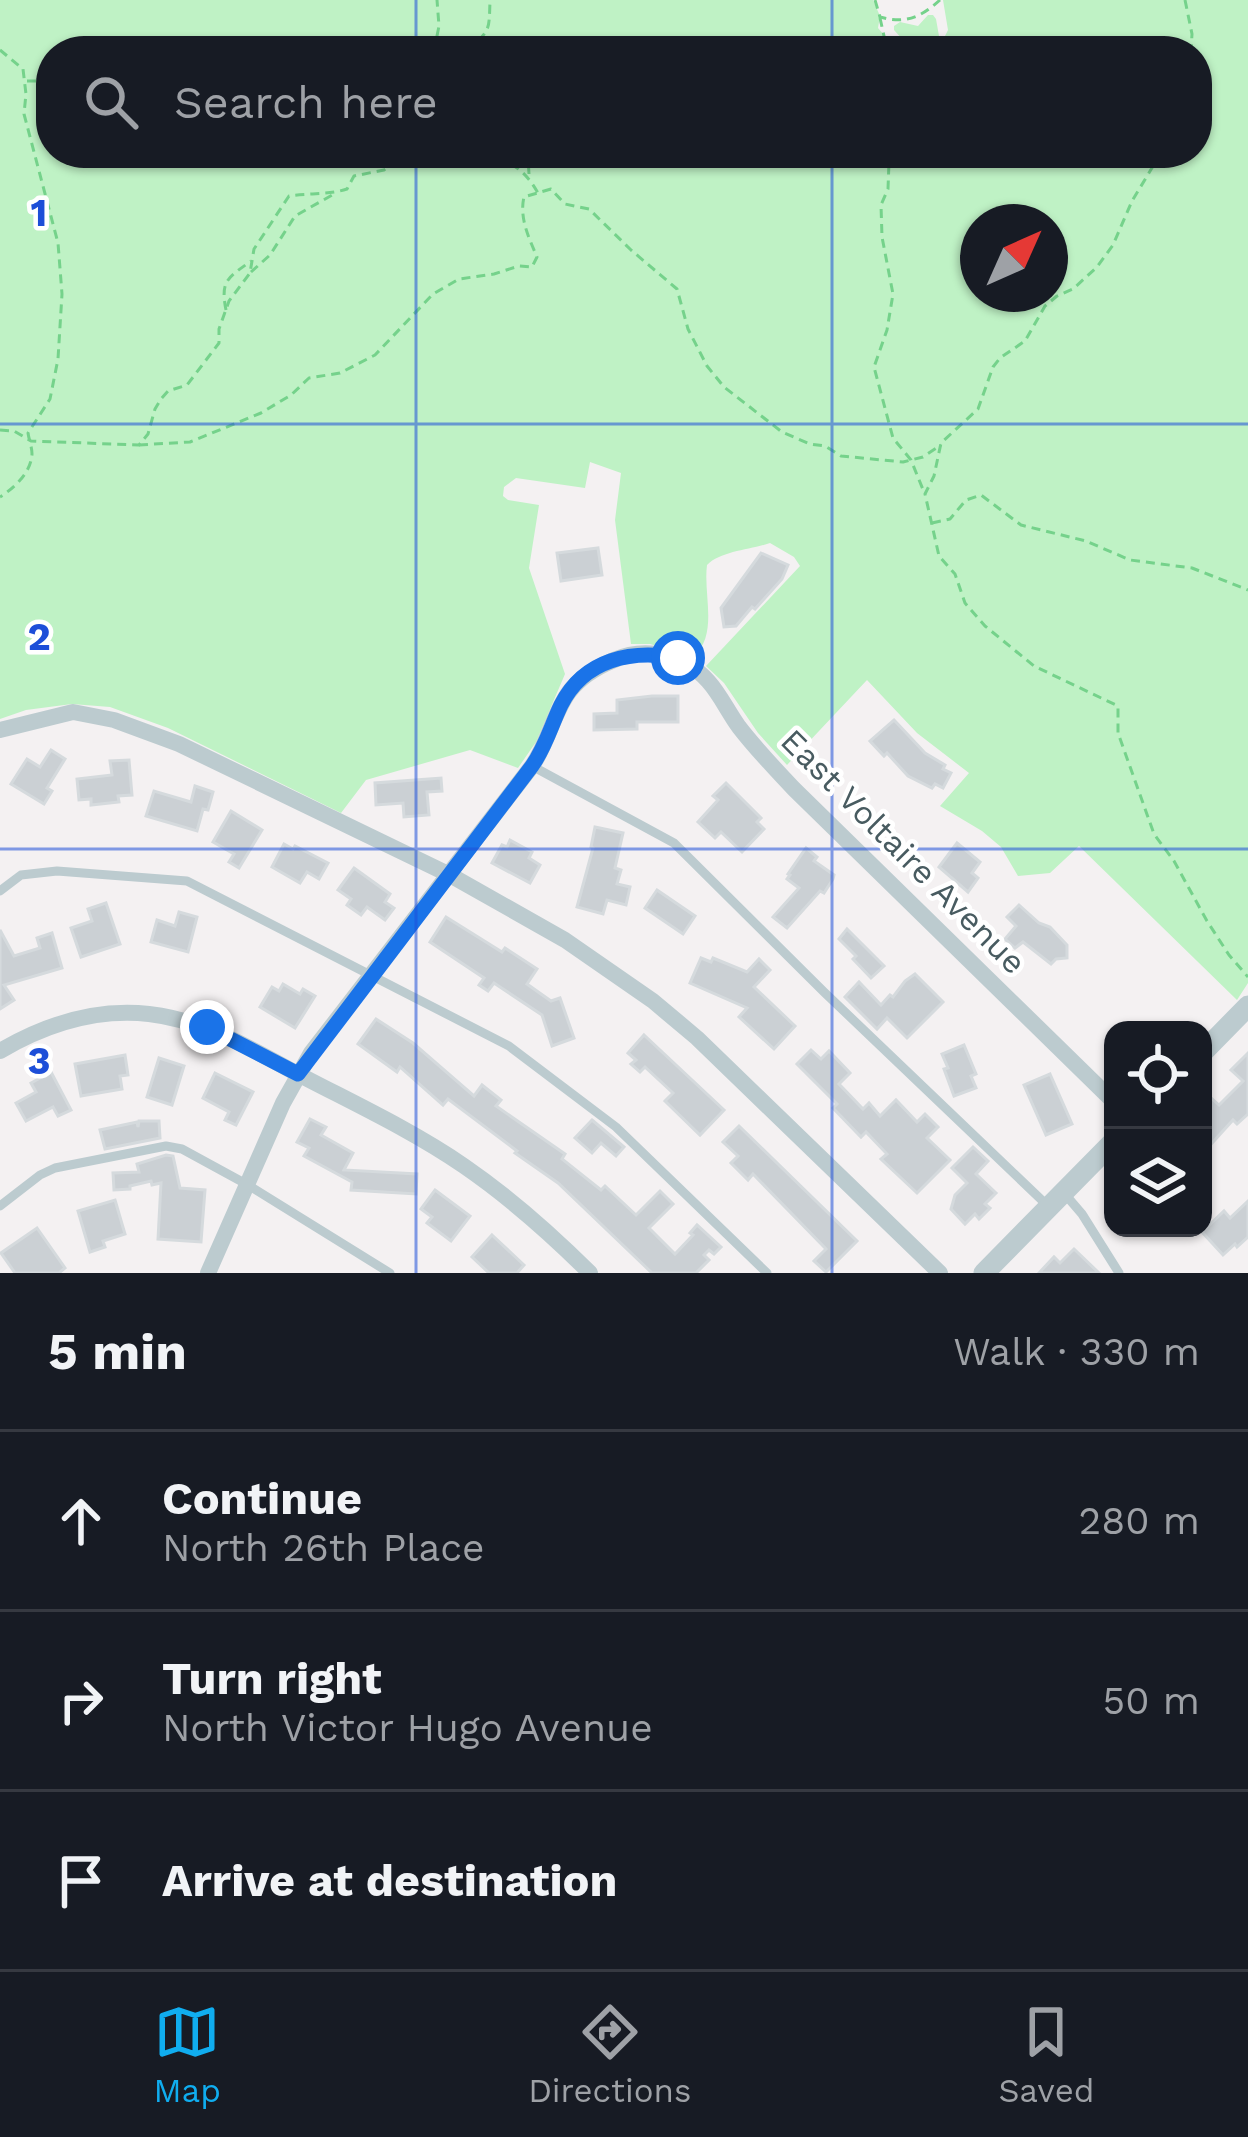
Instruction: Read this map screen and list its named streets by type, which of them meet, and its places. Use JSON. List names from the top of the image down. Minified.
{"streets":{"street":["East Voltaire Avenue"]},"north":"top right","page":{"search":"Search here","heading":["5 min","Walk · 330 m"],"list":[["Continue","North 26th Place","280 m"],["Turn right","North Victor Hugo Avenue","50 m"],"Arrive at destination"],"nav":["Map","Directions","Saved"]},"grid":{"rows":["1","2","3"]}}
